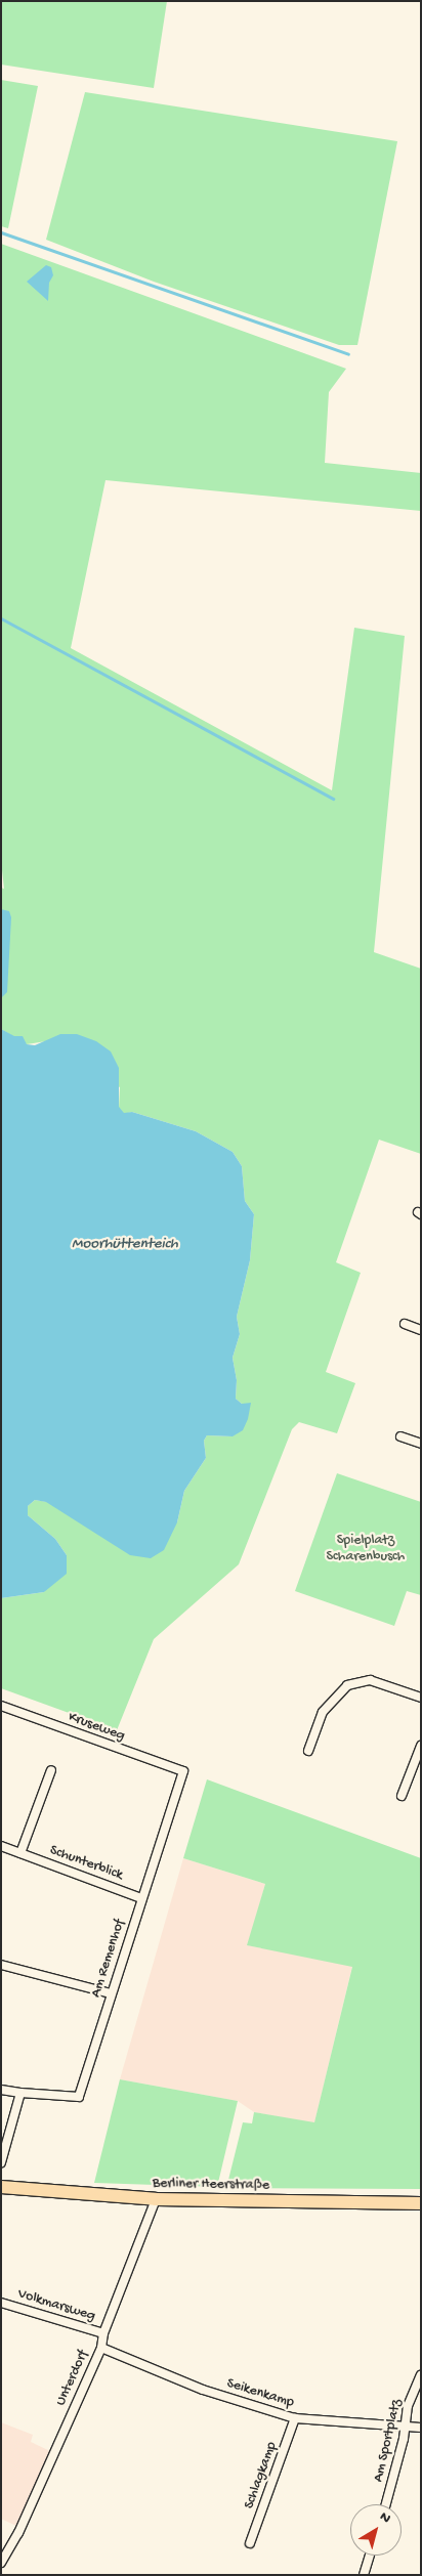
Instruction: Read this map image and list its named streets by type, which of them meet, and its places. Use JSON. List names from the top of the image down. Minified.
{"streets":{"main road":["Berliner Heerstraße"],"street":["Kruseweg","Schunterblick","Am Remenhof","Volkmarsweg","Unterdorf","Seikenkamp","Am Sportplatz","Schlagkamp"]},"crossings":[["Kruseweg","Am Remenhof"],["Schunterblick","Am Remenhof"],["Berliner Heerstraße","Unterdorf"],["Volkmarsweg","Unterdorf"],["Unterdorf","Seikenkamp"],["Seikenkamp","Am Sportplatz"],["Seikenkamp","Schlagkamp"]],"water":["Moorhüttenteich"],"parks":["Spielplatz Scharenbusch"],"north":"top right"}
